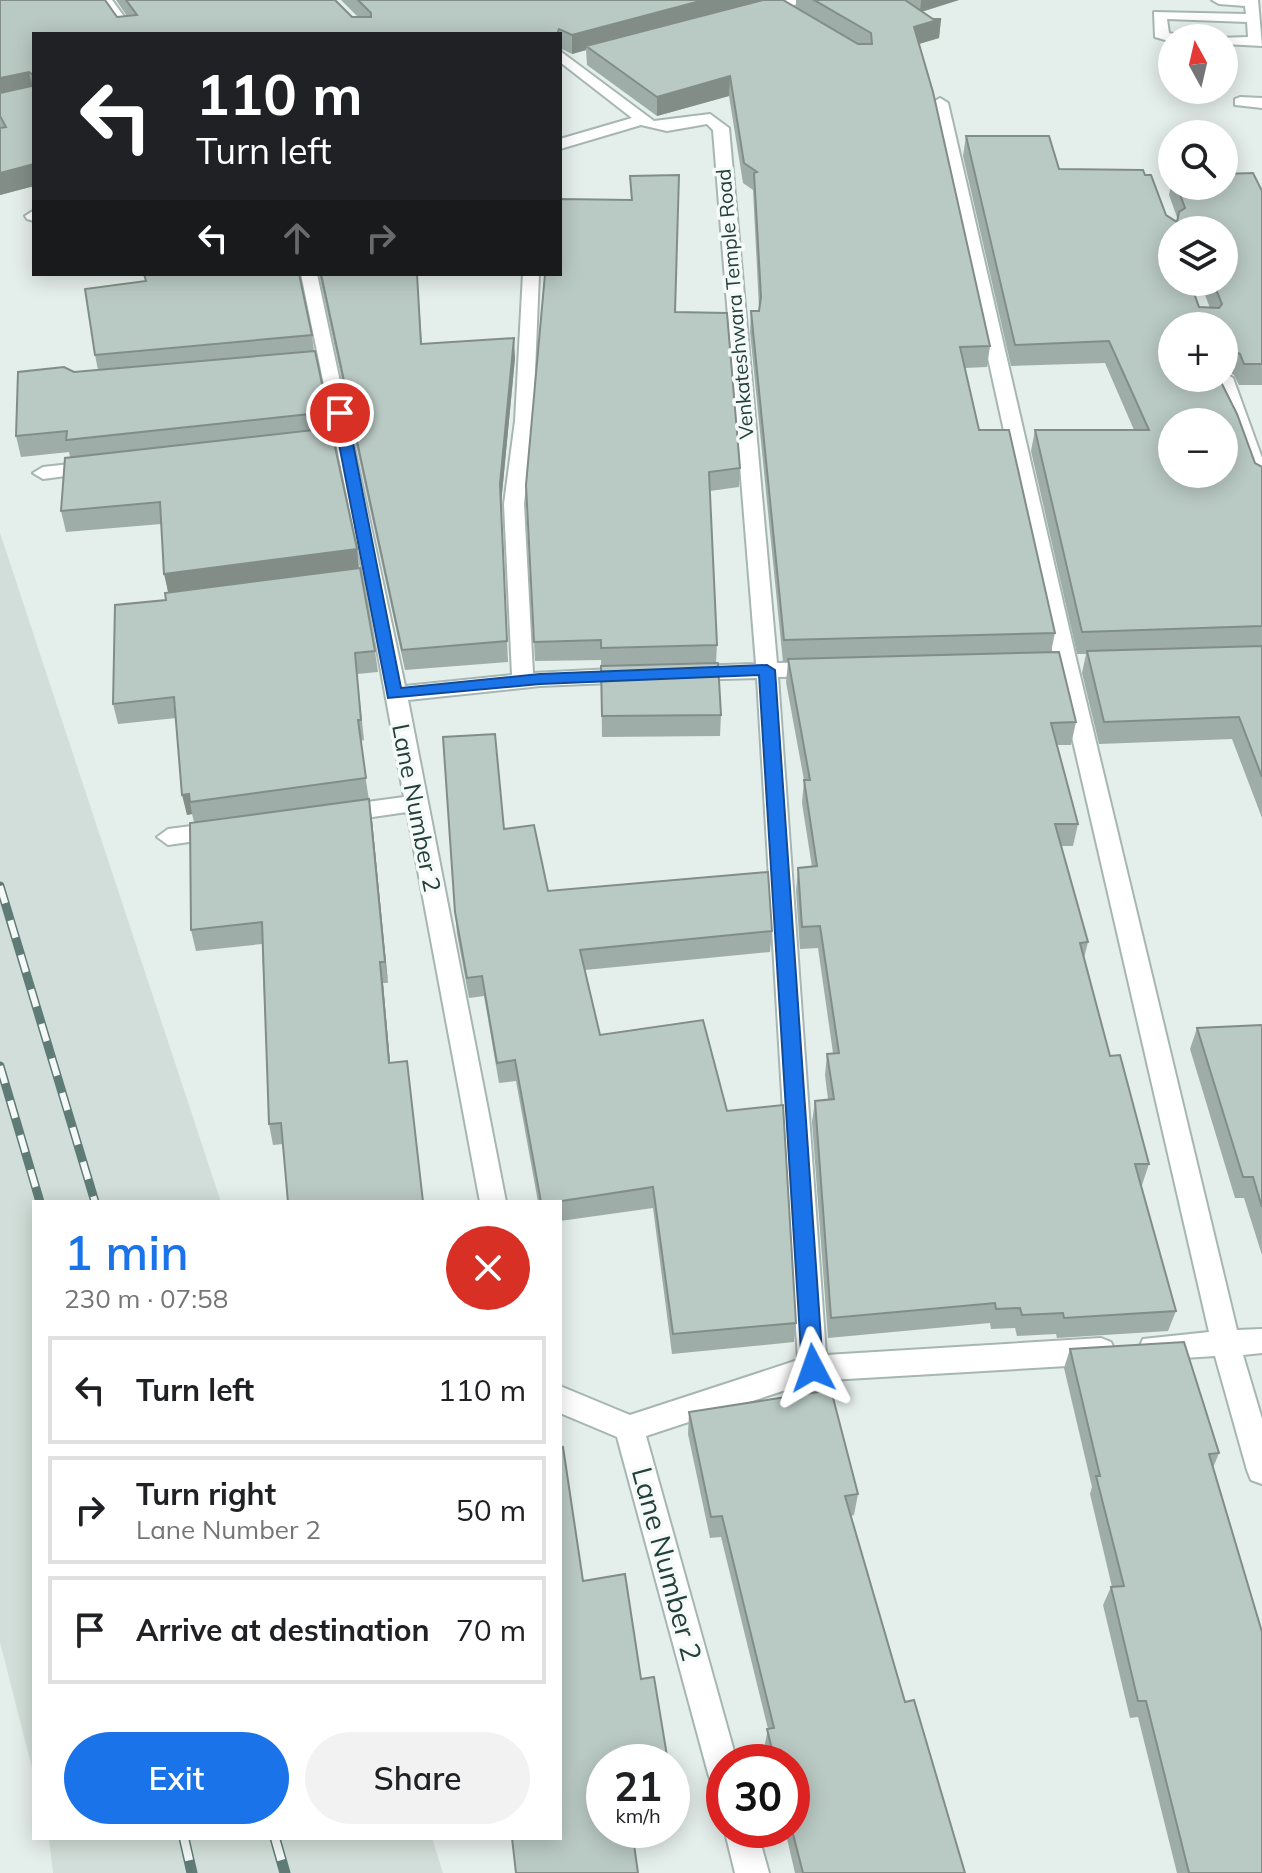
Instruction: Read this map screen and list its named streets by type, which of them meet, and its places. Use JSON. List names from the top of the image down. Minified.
{"streets":{"street":["Venkateshwara Temple Road","Lane Number 2"]},"north":"top","page":{"map_buttons":["+","−"],"turn":["110 m","Turn left"],"heading":["1 min","230 m · 07:58"],"list":[{"name":"Turn left","value":"110 m"},{"name":"Turn right","note":"Lane Number 2","value":"50 m"},{"name":"Arrive at destination","value":"70 m"}],"buttons":["Exit","Share"],"speed":"21 km/h","limit":"30"}}
